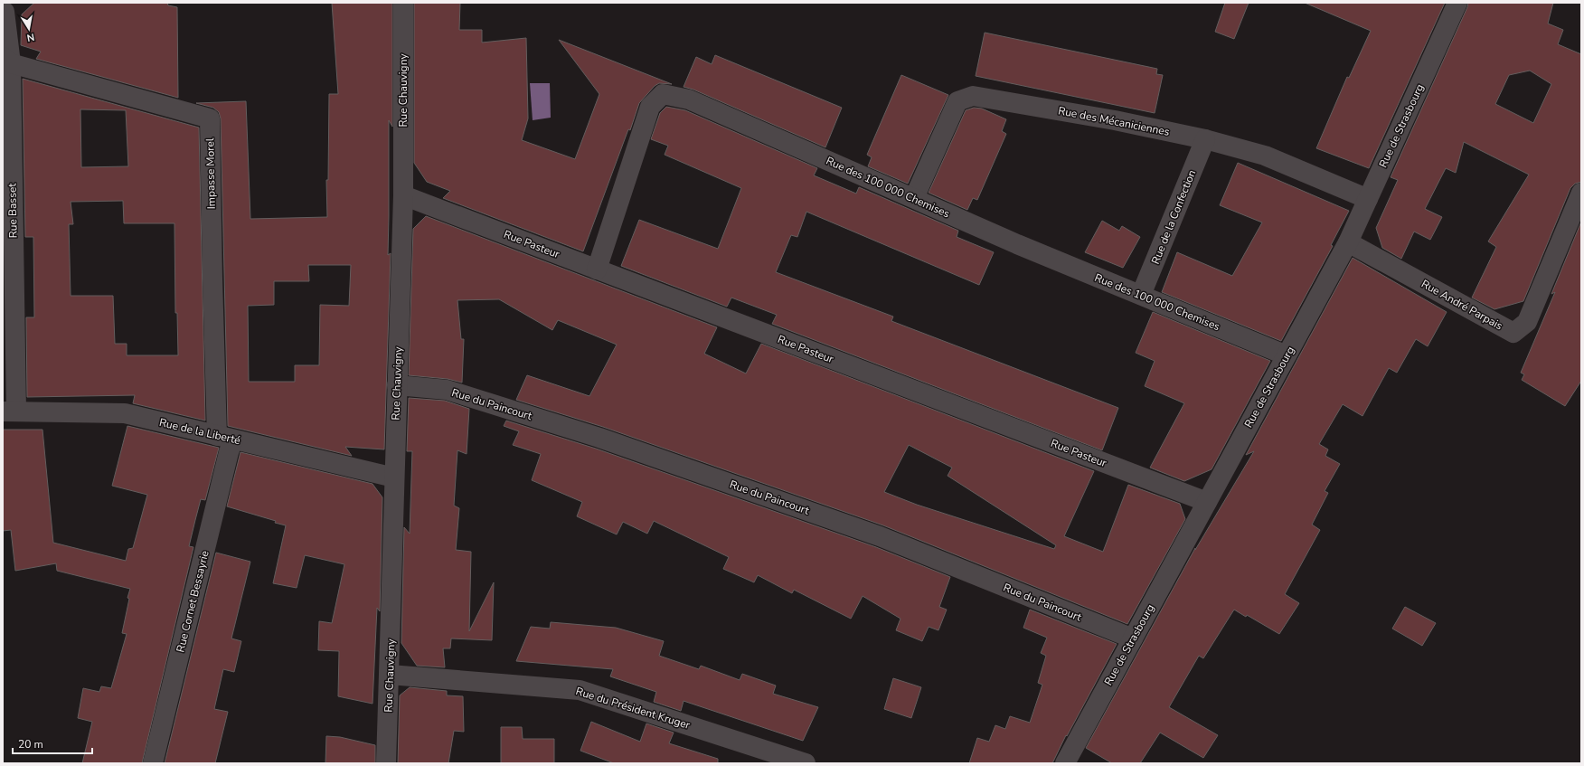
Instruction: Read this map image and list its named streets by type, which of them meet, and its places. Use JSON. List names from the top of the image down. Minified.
{"streets":{"street":["Rue Chauvigny","Rue des Mécaniciennes","Rue de Strasbourg","Impasse Morel","Rue des 100 000 Chemises","Rue Basset","Rue de la Confection","Rue Pasteur","Rue André Parpais","Rue du Paincourt","Rue de la Liberté","Rue Cornet Bessayrie","Rue du Président Kruger"]},"crossings":[["Rue Chauvigny","Rue Pasteur"],["Rue Chauvigny","Rue du Paincourt"],["Rue Chauvigny","Rue de la Liberté"],["Rue Chauvigny","Rue du Président Kruger"],["Rue des Mécaniciennes","Rue de Strasbourg"],["Rue des Mécaniciennes","Rue des 100 000 Chemises"],["Rue des Mécaniciennes","Rue de la Confection"],["Rue de Strasbourg","Rue des 100 000 Chemises"],["Rue de Strasbourg","Rue Pasteur"],["Rue de Strasbourg","Rue André Parpais"],["Rue de Strasbourg","Rue du Paincourt"],["Impasse Morel","Rue Basset"],["Impasse Morel","Rue de la Liberté"],["Impasse Morel","Rue Cornet Bessayrie"],["Rue des 100 000 Chemises","Rue de la Confection"],["Rue des 100 000 Chemises","Rue Pasteur"],["Rue Basset","Rue de la Liberté"],["Rue de la Liberté","Rue Cornet Bessayrie"]],"scale_bar":"20 m","north":"bottom"}
